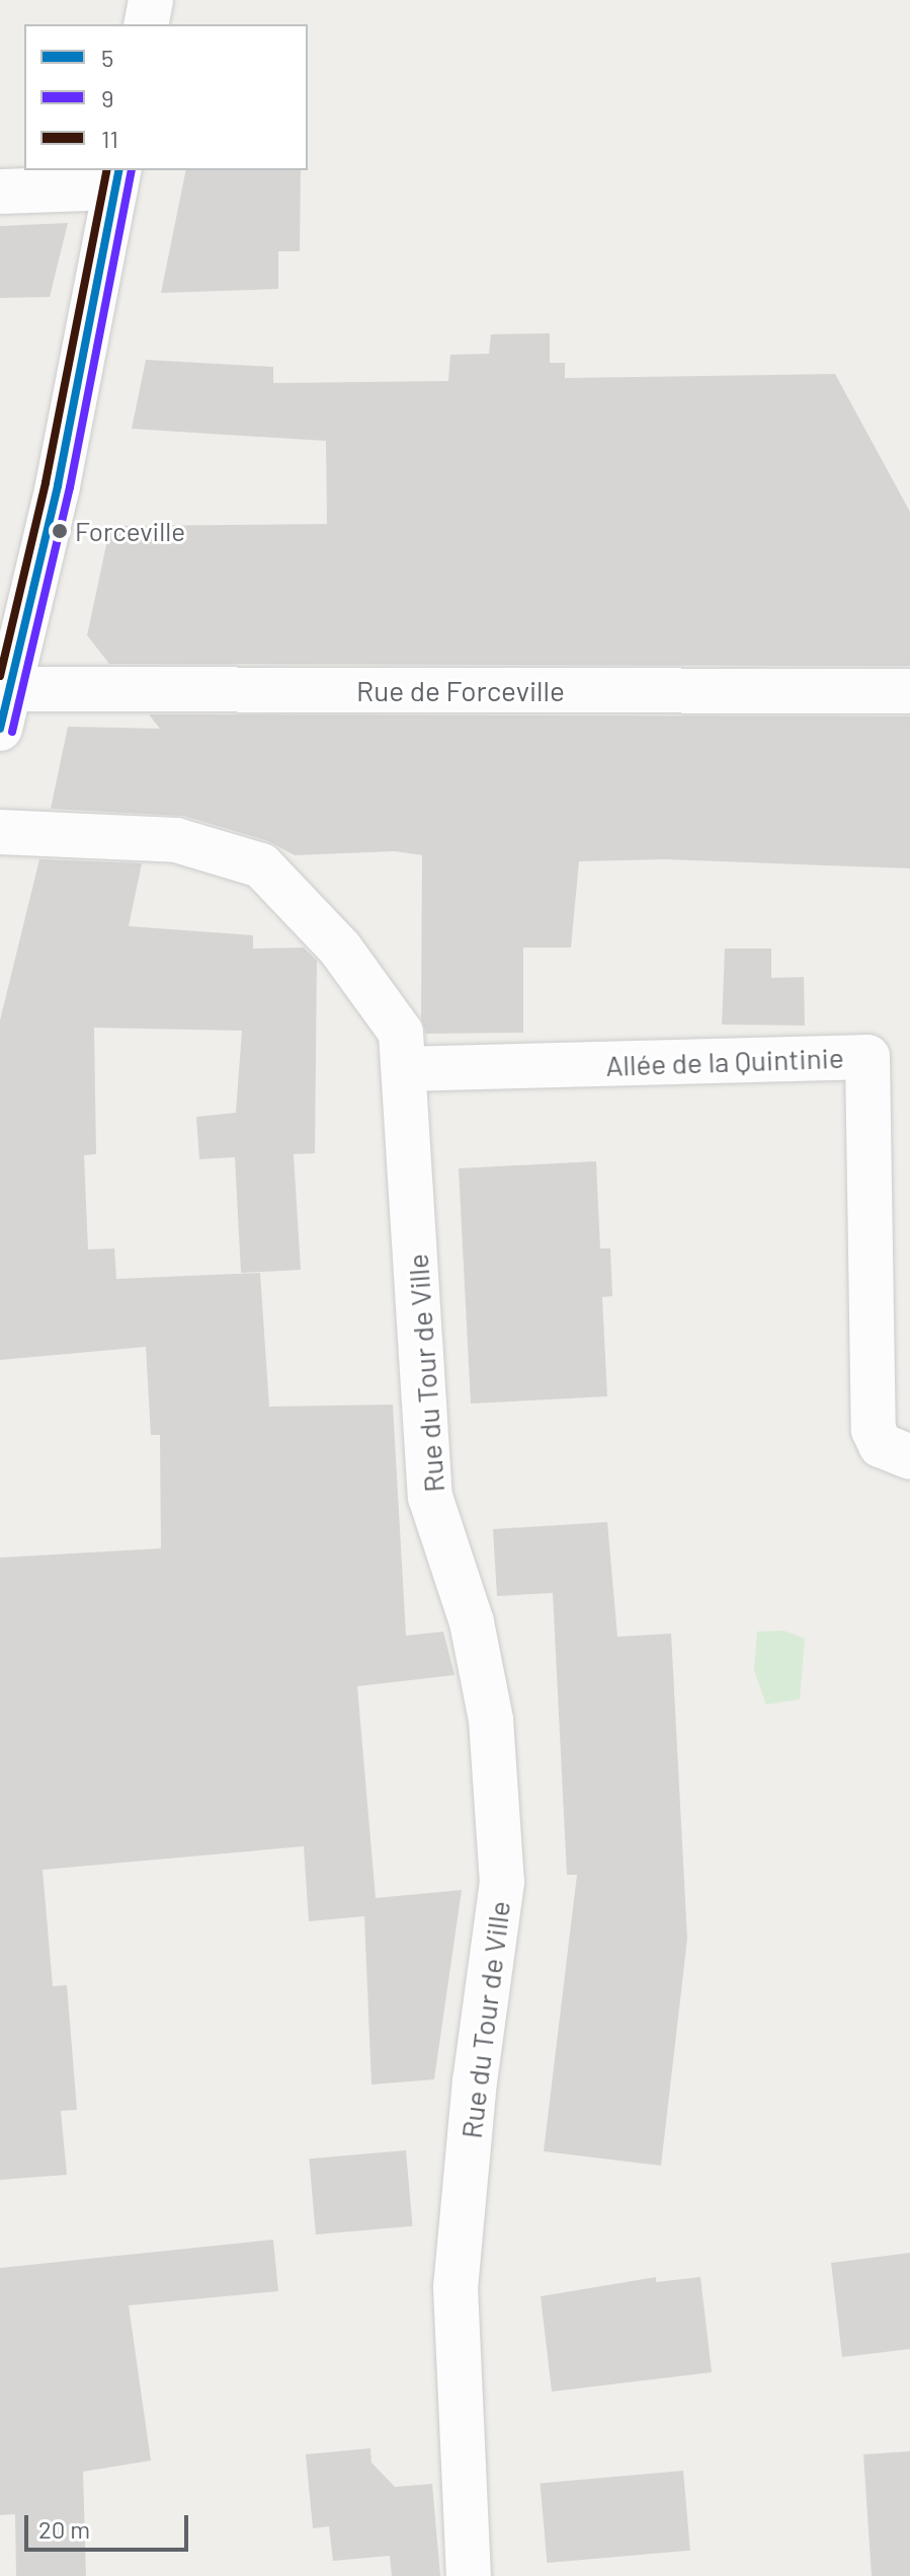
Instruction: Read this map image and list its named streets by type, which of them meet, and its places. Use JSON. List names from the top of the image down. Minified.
{"streets":{"street":["Rue de Forceville","Allée de la Quintinie","Rue du Tour de Ville"]},"crossings":[["Allée de la Quintinie","Rue du Tour de Ville"]],"places":["Forceville"],"lines":["transit line 5","transit line 9","transit line 11"],"legend":["5","9","11"],"scale_bar":"20 m"}
